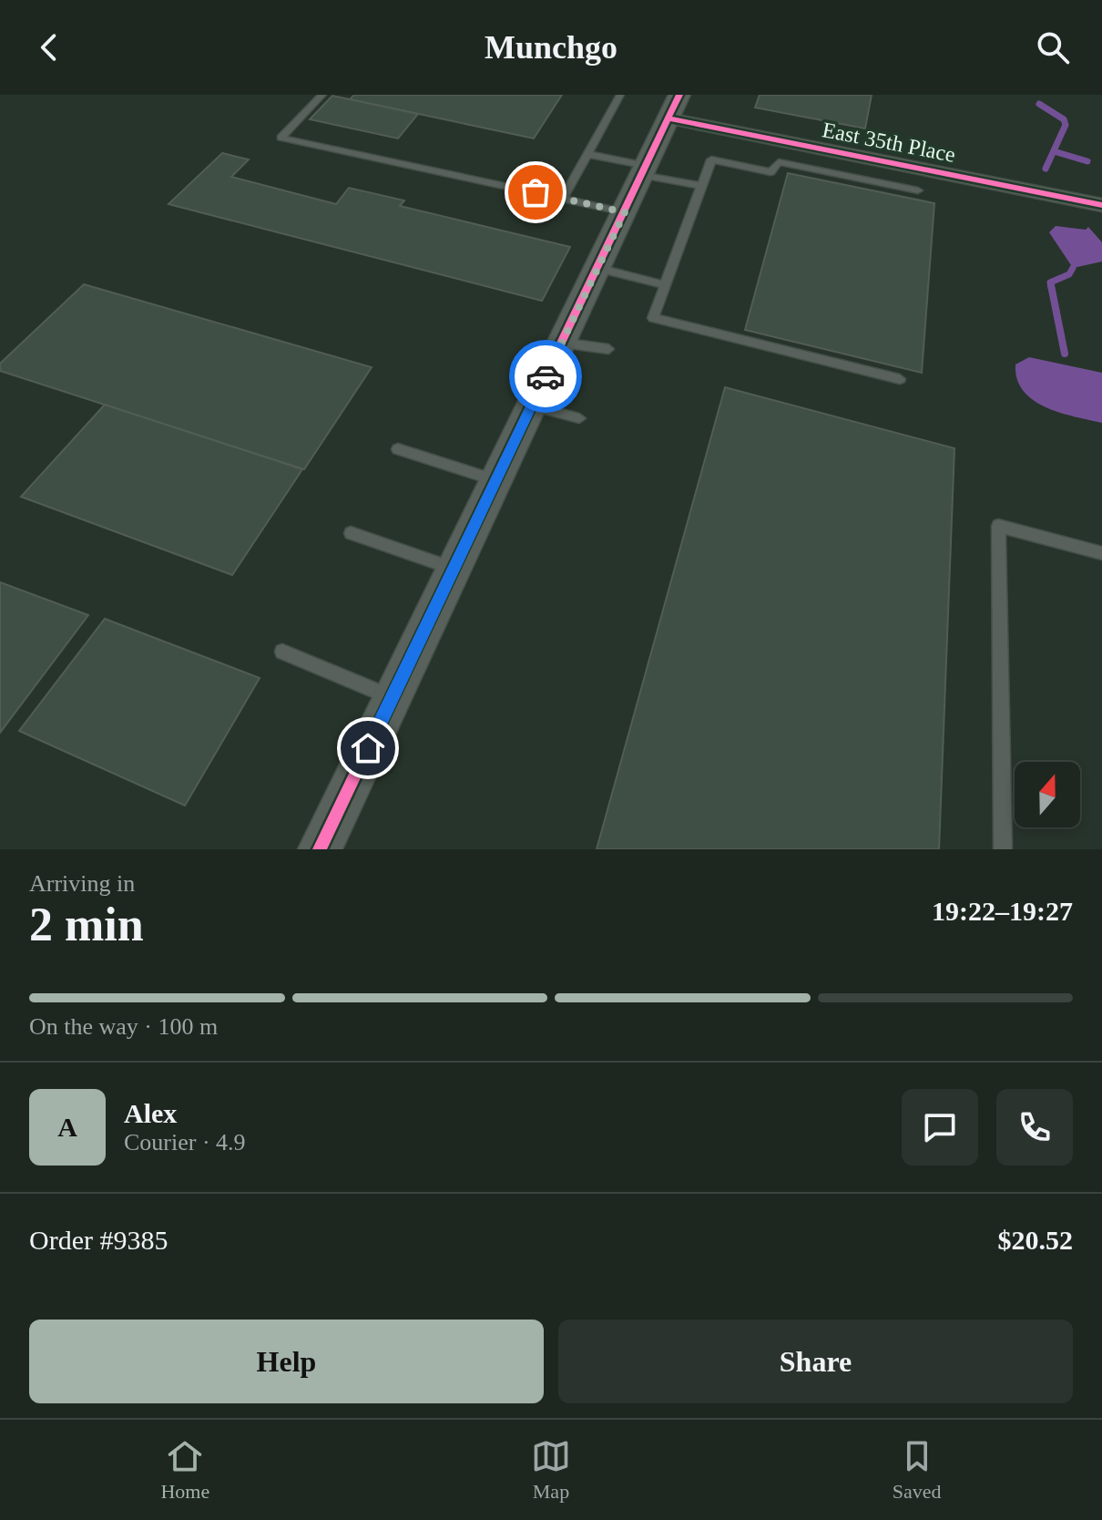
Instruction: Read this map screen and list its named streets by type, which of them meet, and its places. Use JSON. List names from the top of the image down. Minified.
{"streets":{"street":["East 35th Place"]},"north":"top","page":{"header":"Munchgo","heading":["2 min","Arriving in","19:22–19:27"],"panel":["Alex","Courier · 4.9","Order #9385","$20.52"],"bar":"On the way · 100 m","round":"A","buttons":["Help","Share"],"tabs":["Home","Map","Saved"]}}
